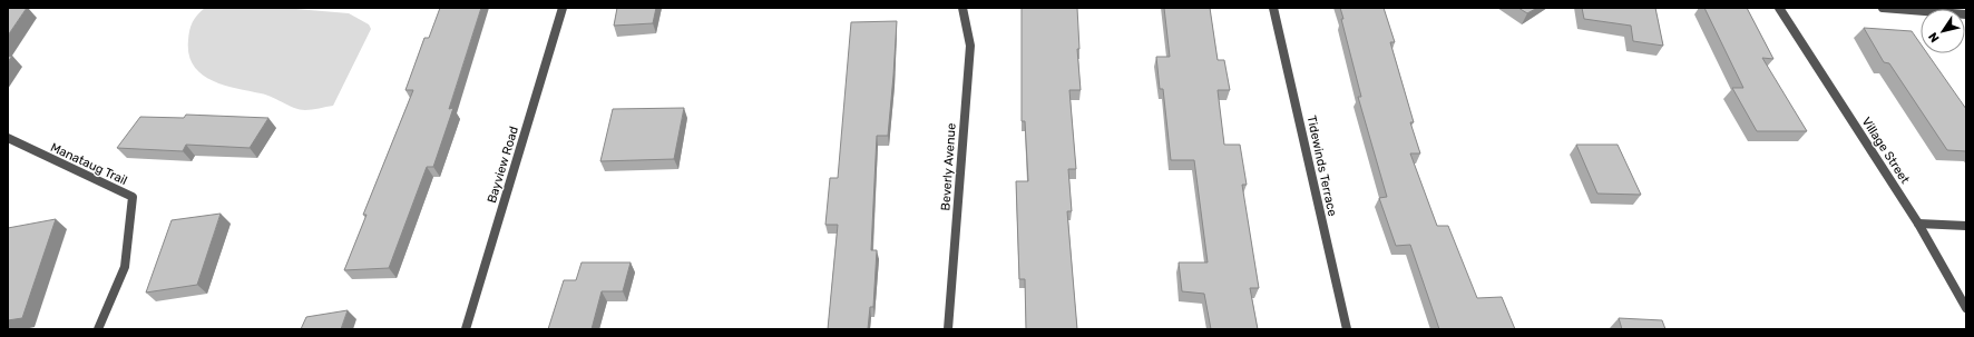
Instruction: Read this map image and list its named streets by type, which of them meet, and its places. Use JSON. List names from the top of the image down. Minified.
{"streets":{"street":["Village Street","Manataug Trail","Bayview Road","Tidewinds Terrace","Beverly Avenue"]},"north":"bottom left"}
